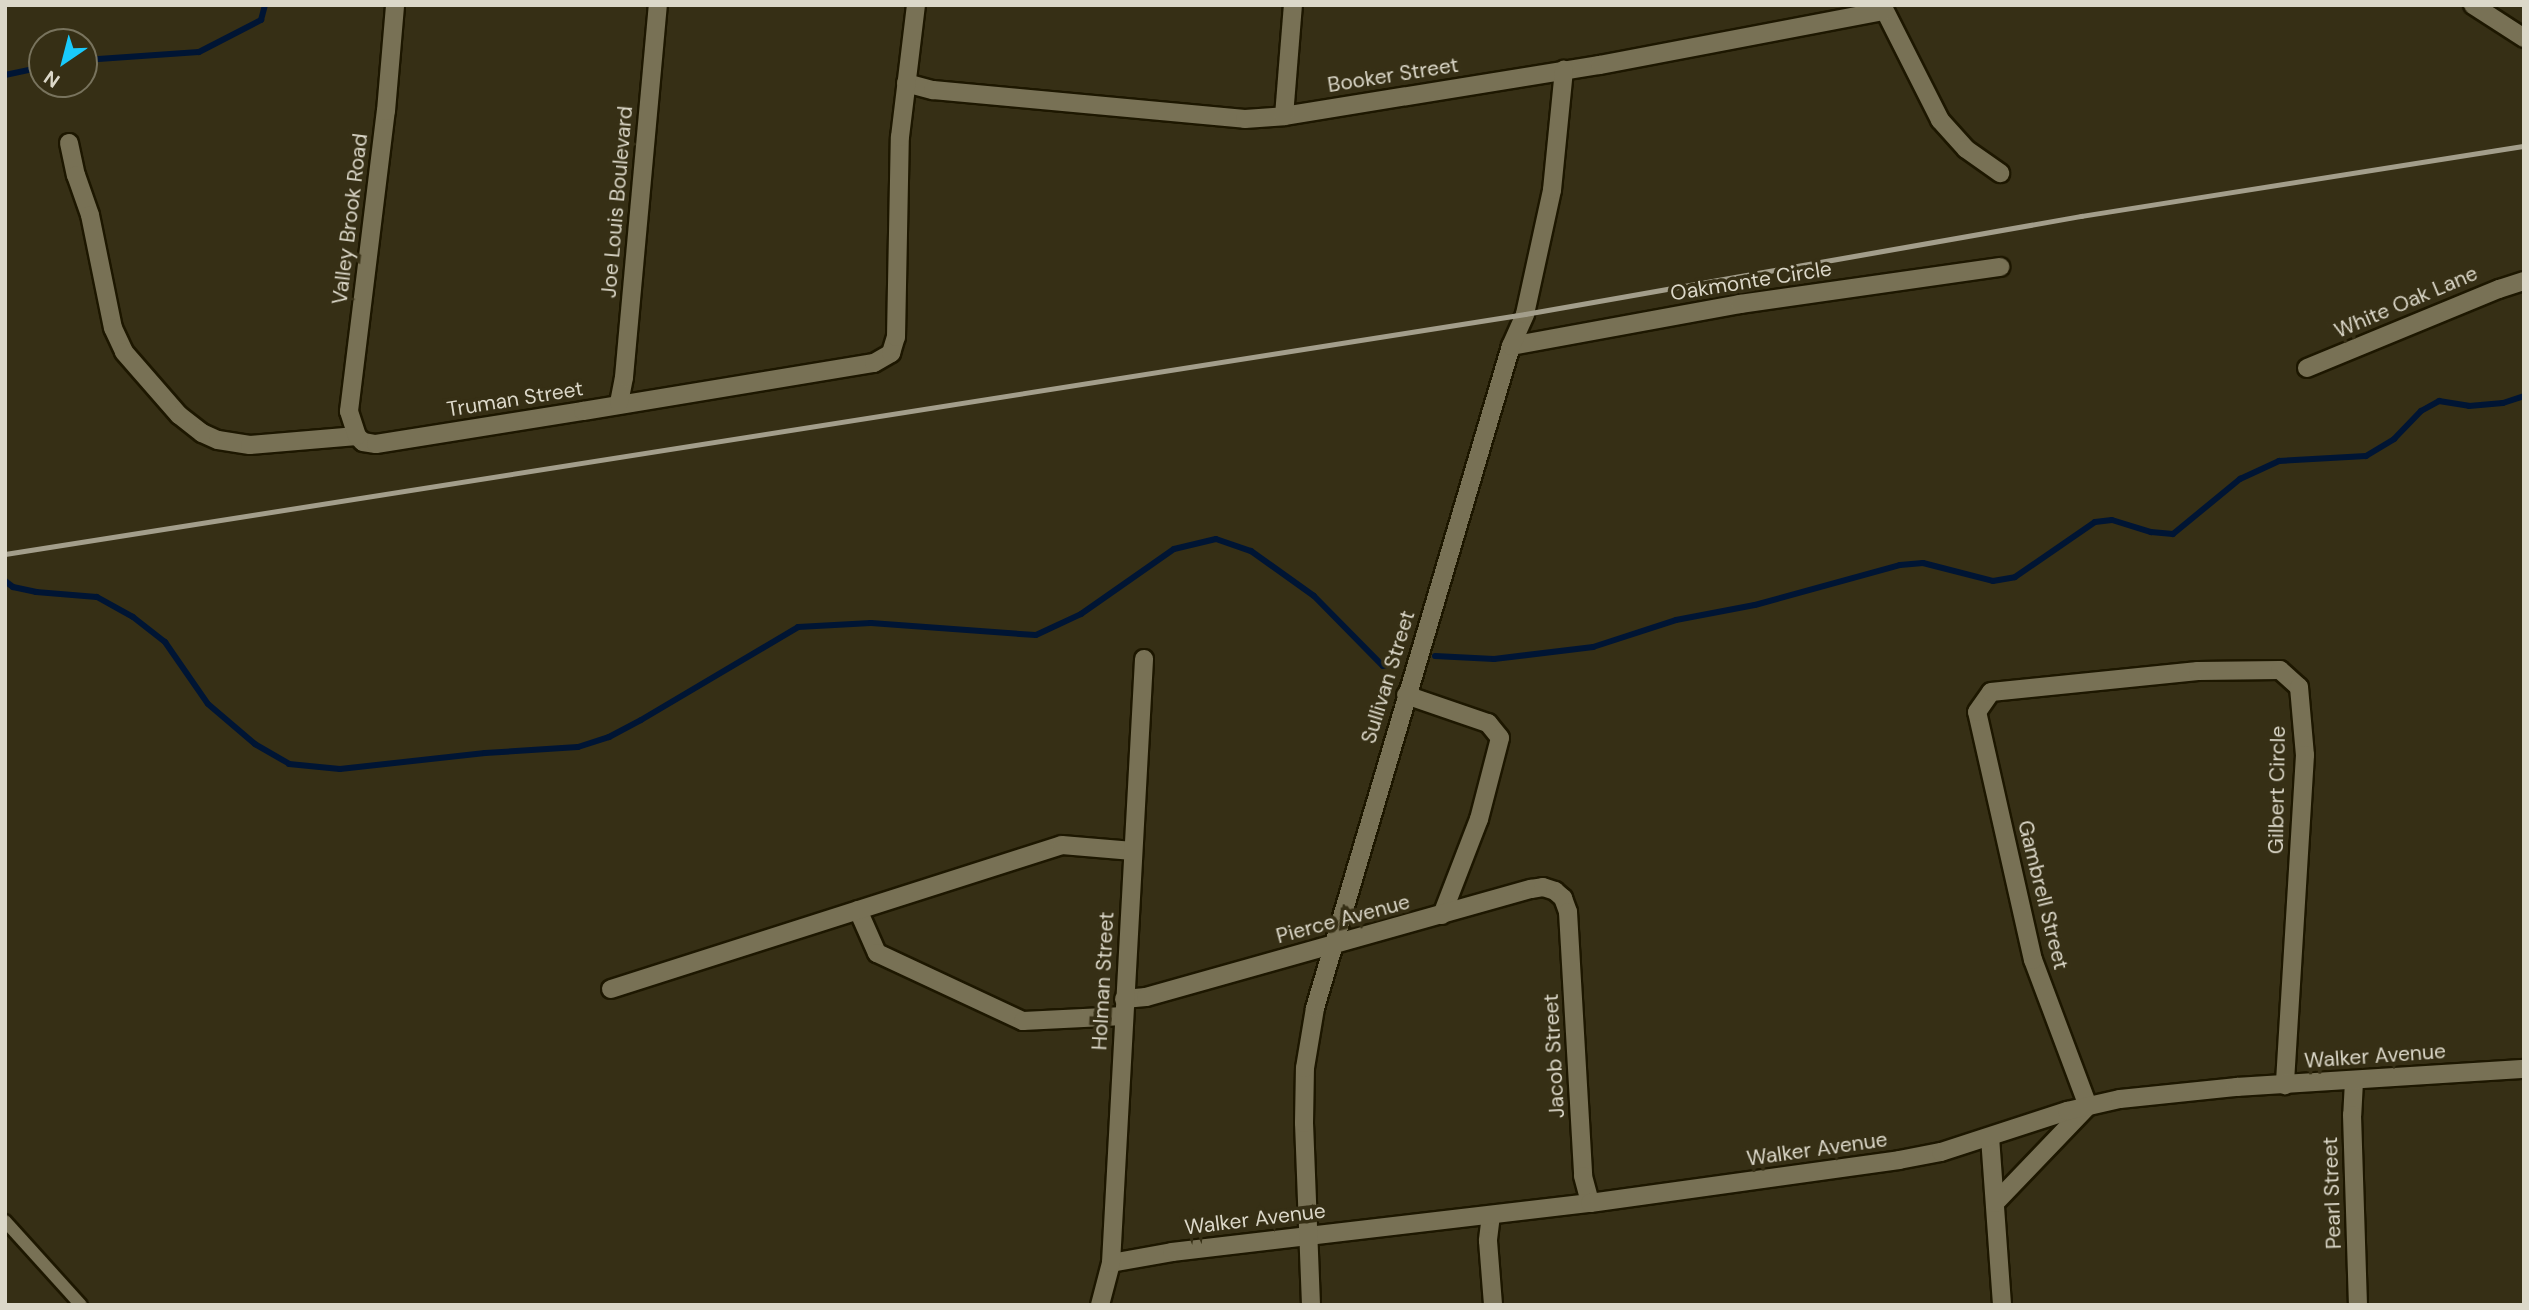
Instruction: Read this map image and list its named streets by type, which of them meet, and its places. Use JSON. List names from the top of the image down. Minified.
{"streets":{"street":["Booker Street","Joe Louis Boulevard","Valley Brook Road","Oakmonte Circle","White Oak Lane","Truman Street","Sullivan Street","Gilbert Circle","Gambrell Street","Pierce Avenue","Holman Street","Jacob Street","Walker Avenue","Pearl Street"]},"crossings":[["Booker Street","Truman Street"],["Booker Street","Sullivan Street"],["Joe Louis Boulevard","Truman Street"],["Valley Brook Road","Truman Street"],["Oakmonte Circle","Sullivan Street"],["Sullivan Street","Pierce Avenue"],["Sullivan Street","Walker Avenue"],["Gilbert Circle","Gambrell Street"],["Gilbert Circle","Walker Avenue"],["Gambrell Street","Walker Avenue"],["Pierce Avenue","Holman Street"],["Pierce Avenue","Jacob Street"],["Holman Street","Walker Avenue"],["Jacob Street","Walker Avenue"],["Walker Avenue","Pearl Street"]],"north":"bottom left"}
